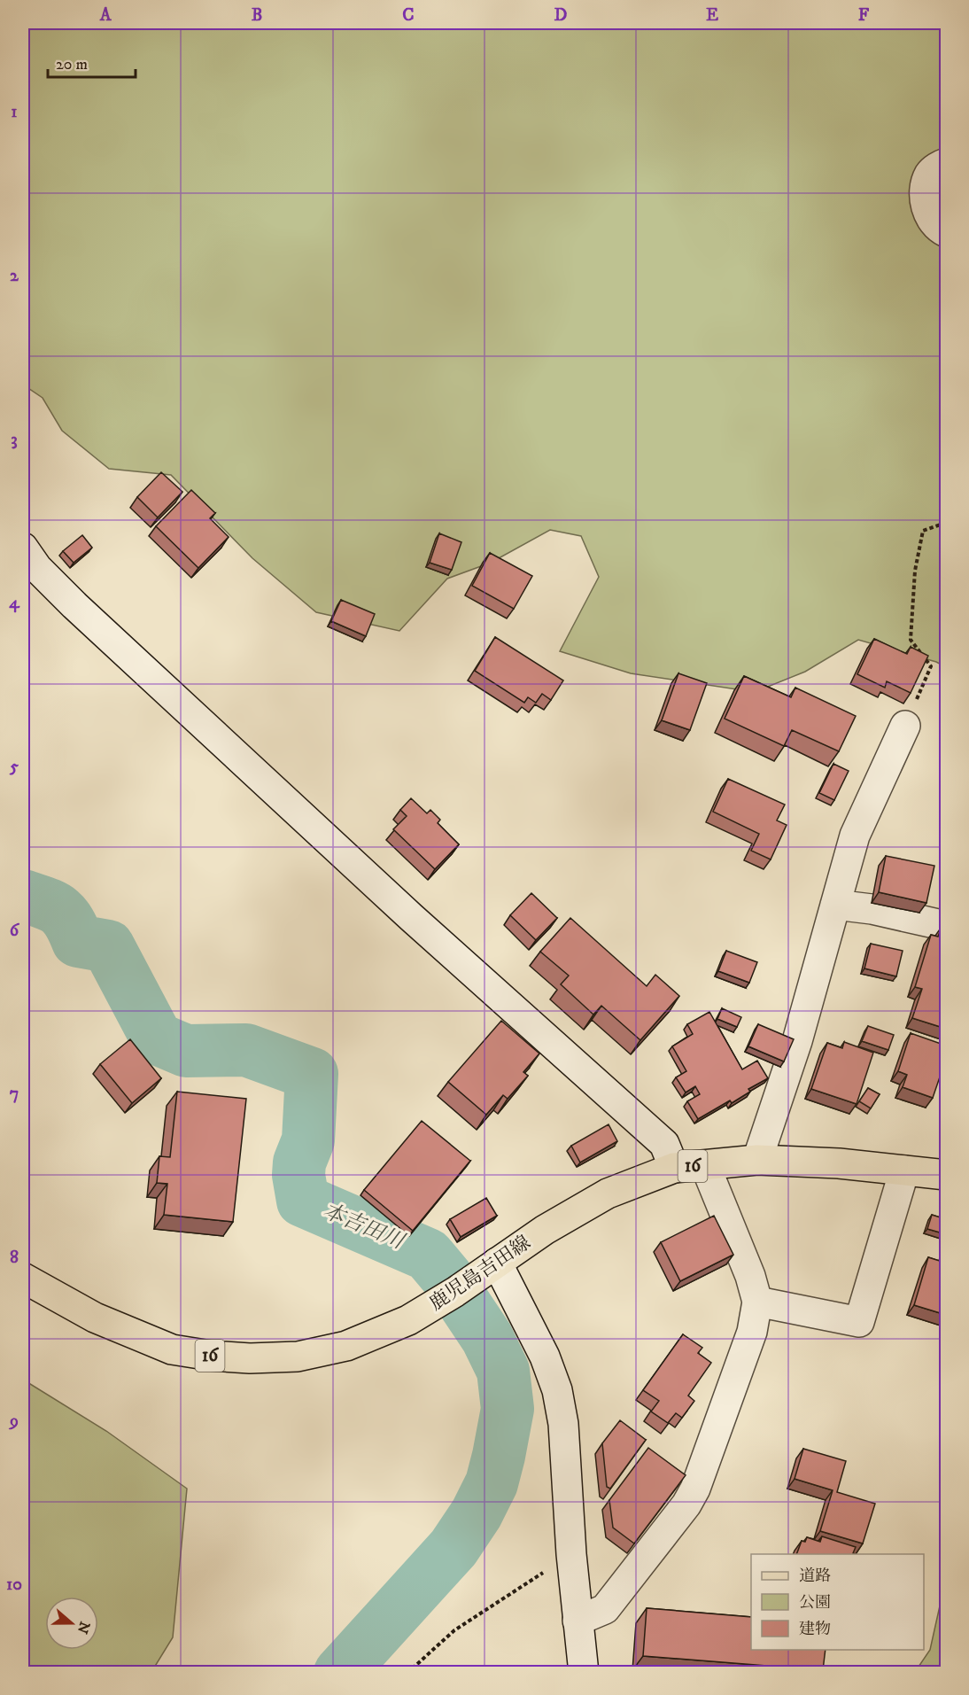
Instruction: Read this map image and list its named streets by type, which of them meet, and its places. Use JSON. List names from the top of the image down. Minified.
{"streets":{"main road":["16","鹿児島吉田線"]},"water":["本吉田川"],"legend":["道路","公園","建物"],"scale_bar":"20 m","north":"right","grid":{"columns":["A","B","C","D","E","F"],"rows":["1","2","3","4","5","6","7","8","9","10"]}}
